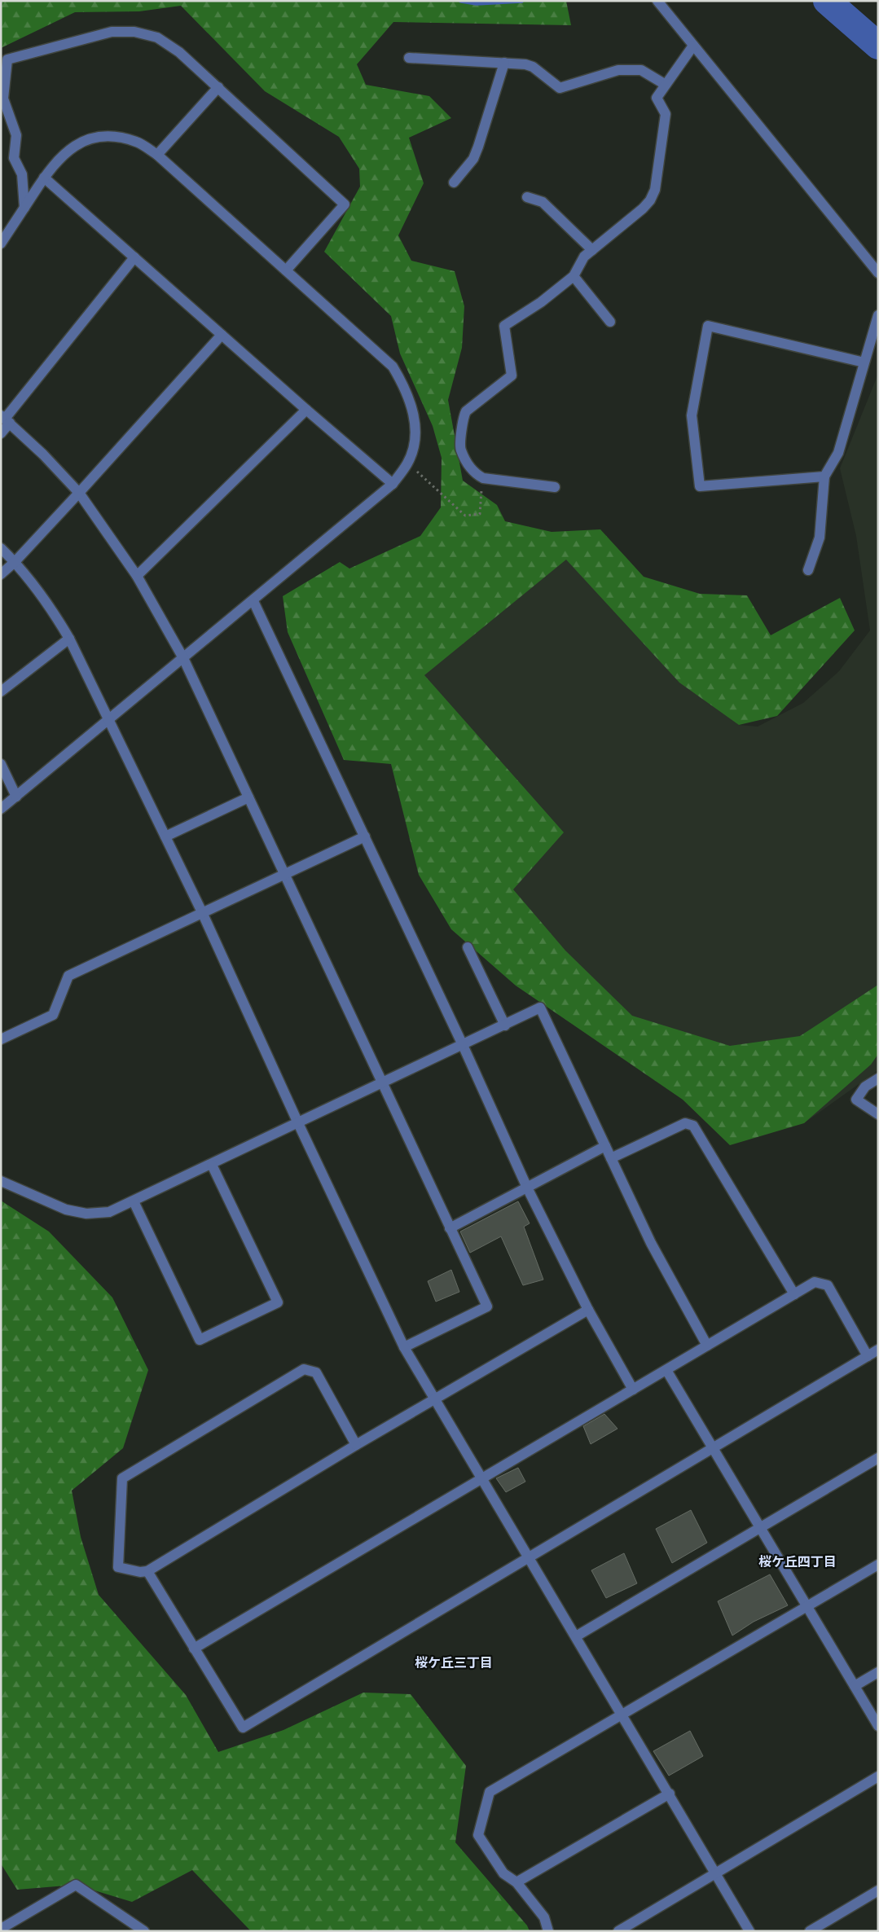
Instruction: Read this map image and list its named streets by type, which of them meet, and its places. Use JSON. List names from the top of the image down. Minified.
{"districts":["桜ケ丘四丁目","桜ケ丘三丁目"]}
